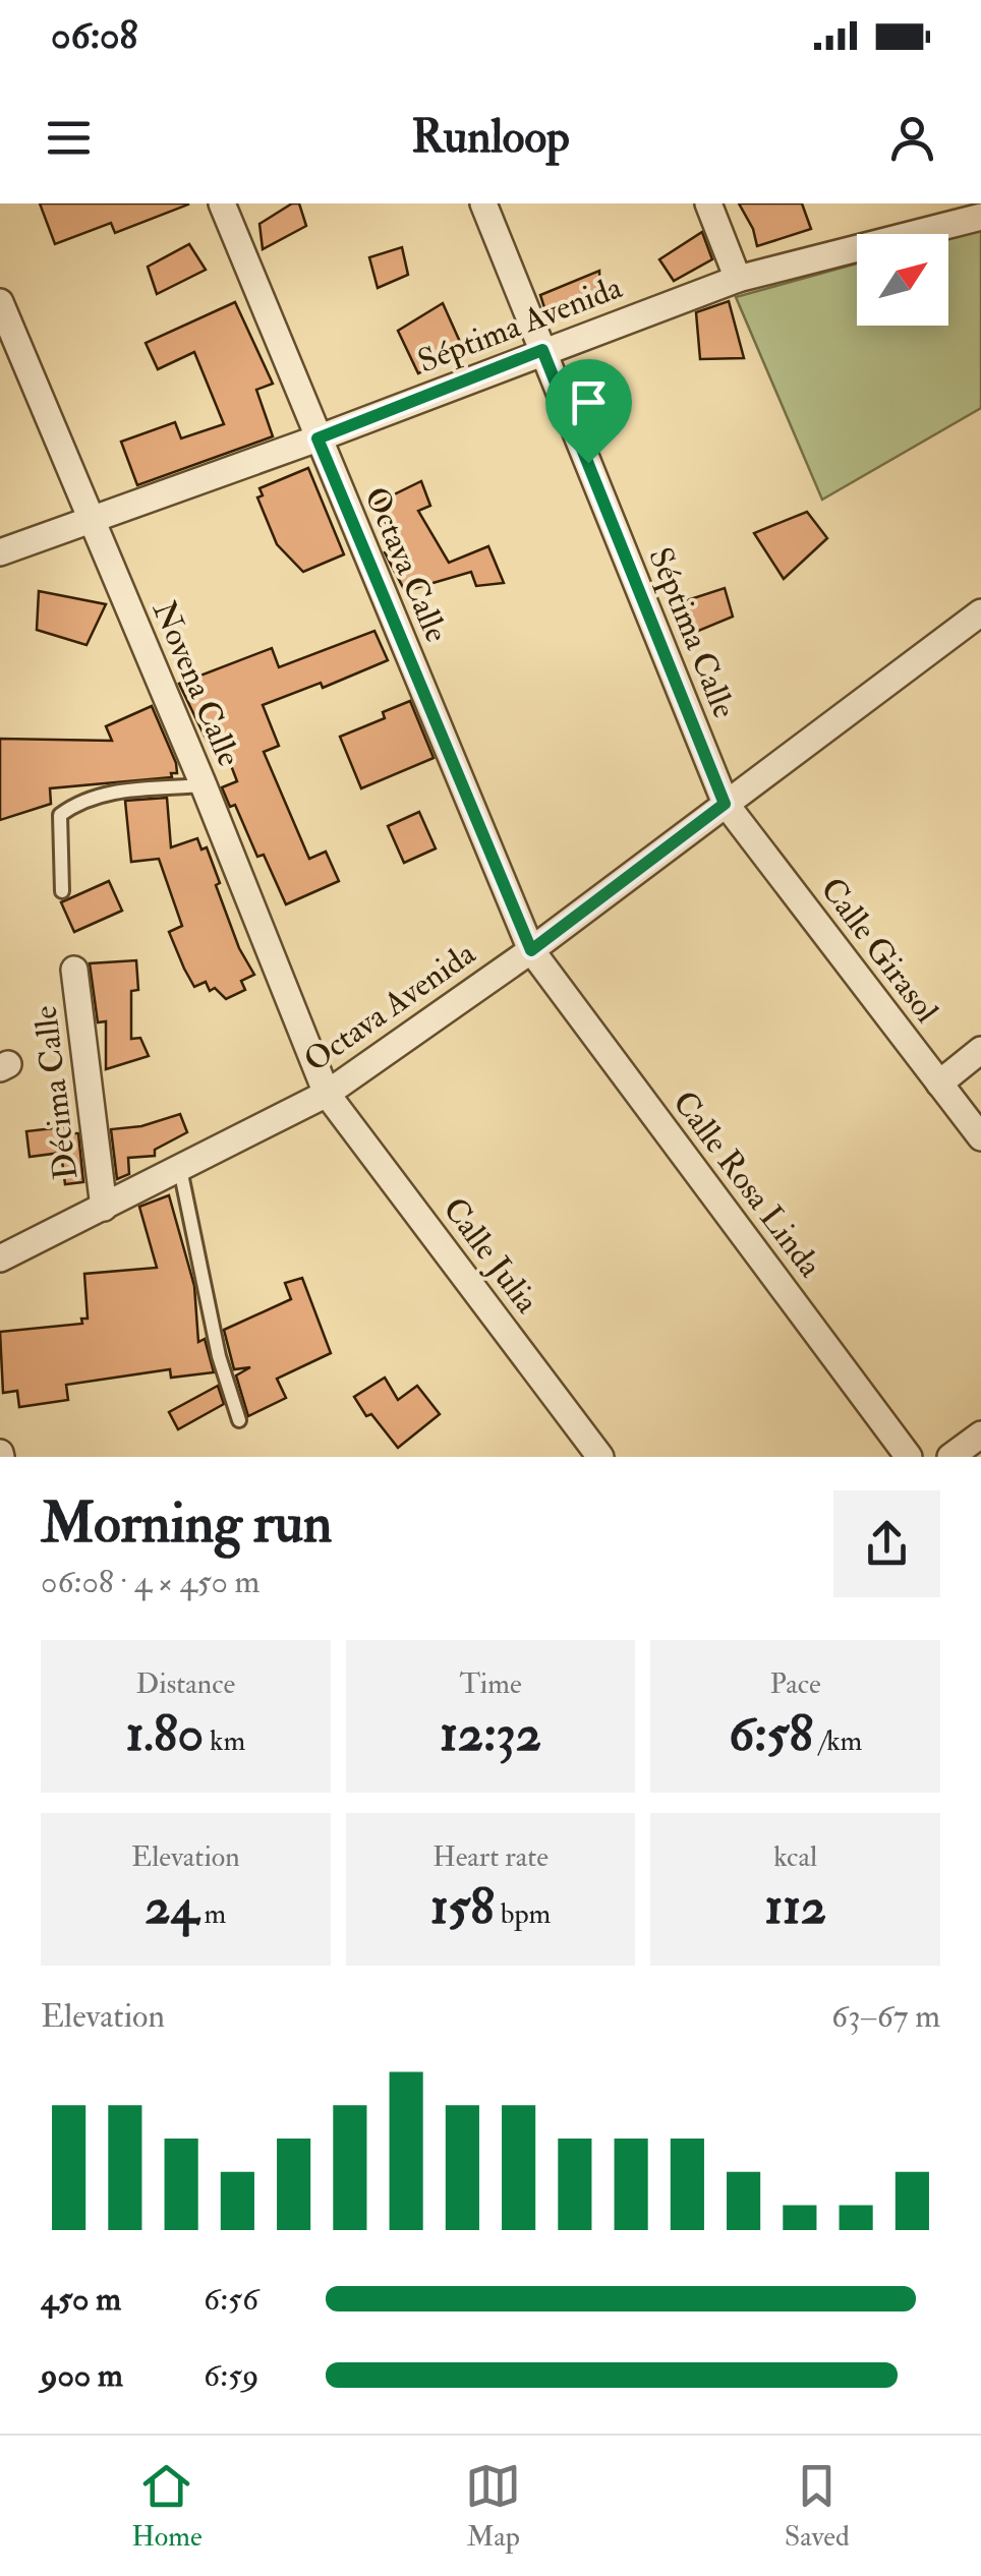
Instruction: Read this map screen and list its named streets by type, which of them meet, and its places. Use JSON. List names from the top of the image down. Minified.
{"streets":{"street":["Séptima Avenida","Octava Calle","Séptima Calle","Novena Calle","Calle Girasol","Octava Avenida","Décima Calle","Calle Rosa Linda","Calle Julia"]},"crossings":[["Séptima Avenida","Octava Calle"],["Séptima Avenida","Séptima Calle"],["Séptima Avenida","Novena Calle"],["Octava Calle","Octava Avenida"],["Octava Calle","Calle Rosa Linda"],["Séptima Calle","Calle Girasol"],["Séptima Calle","Octava Avenida"],["Novena Calle","Octava Avenida"],["Novena Calle","Calle Julia"],["Calle Girasol","Octava Avenida"],["Octava Avenida","Décima Calle"],["Octava Avenida","Calle Rosa Linda"],["Octava Avenida","Calle Julia"]],"north":"top right","page":{"status":"06:08","header":"Runloop","heading":["Morning run","06:08 · 4 × 450 m"],"stats":[["Distance","1.80 km"],["Time","12:32"],["Pace","6:58 /km"],["Elevation","24 m"],["Heart rate","158 bpm"],["kcal","112"]],"chart":["Elevation","63–67 m"],"list":[{"name":"450 m","note":"6:56"},{"name":"900 m","note":"6:59"}],"tabs":["Home","Map","Saved"]}}
